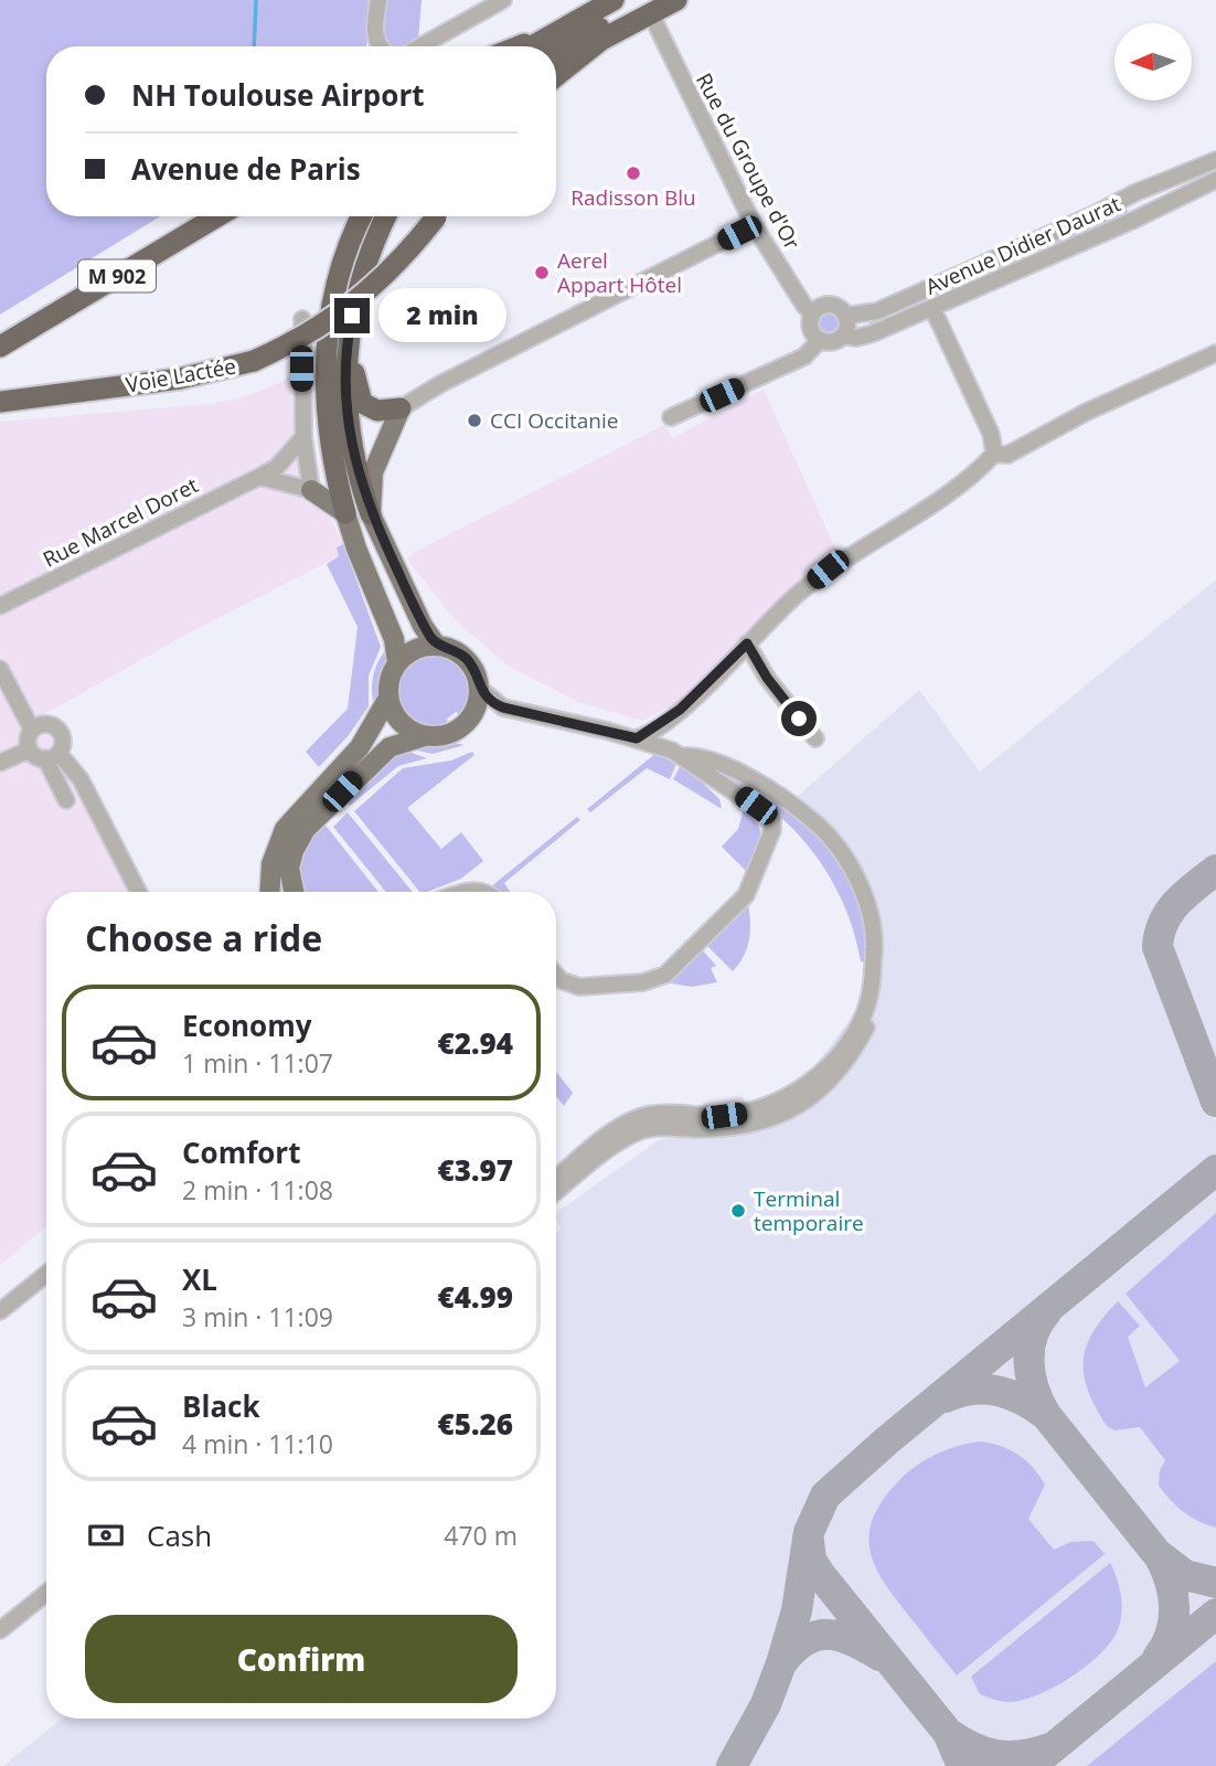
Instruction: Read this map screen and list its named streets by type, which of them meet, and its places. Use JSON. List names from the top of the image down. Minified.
{"streets":{"highway":["M 902","Voie Lactée"],"street":["Rue du Groupe d'Or","Avenue Didier Daurat","Rue Marcel Doret"]},"crossings":[["Rue du Groupe d'Or","Avenue Didier Daurat"]],"places":["Radisson Blu","Aerel Appart Hôtel","CCI Occitanie","Terminal temporaire"],"north":"left","page":{"banner":["NH Toulouse Airport","Avenue de Paris"],"bubble":"2 min","heading":"Choose a ride","list":[{"name":"Economy","note":"1 min · 11:07","value":"€2.94"},{"name":"Comfort","note":"2 min · 11:08","value":"€3.97"},{"name":"XL","note":"3 min · 11:09","value":"€4.99"},{"name":"Black","note":"4 min · 11:10","value":"€5.26"}],"pay":["Cash","470 m"],"buttons":"Confirm"}}
